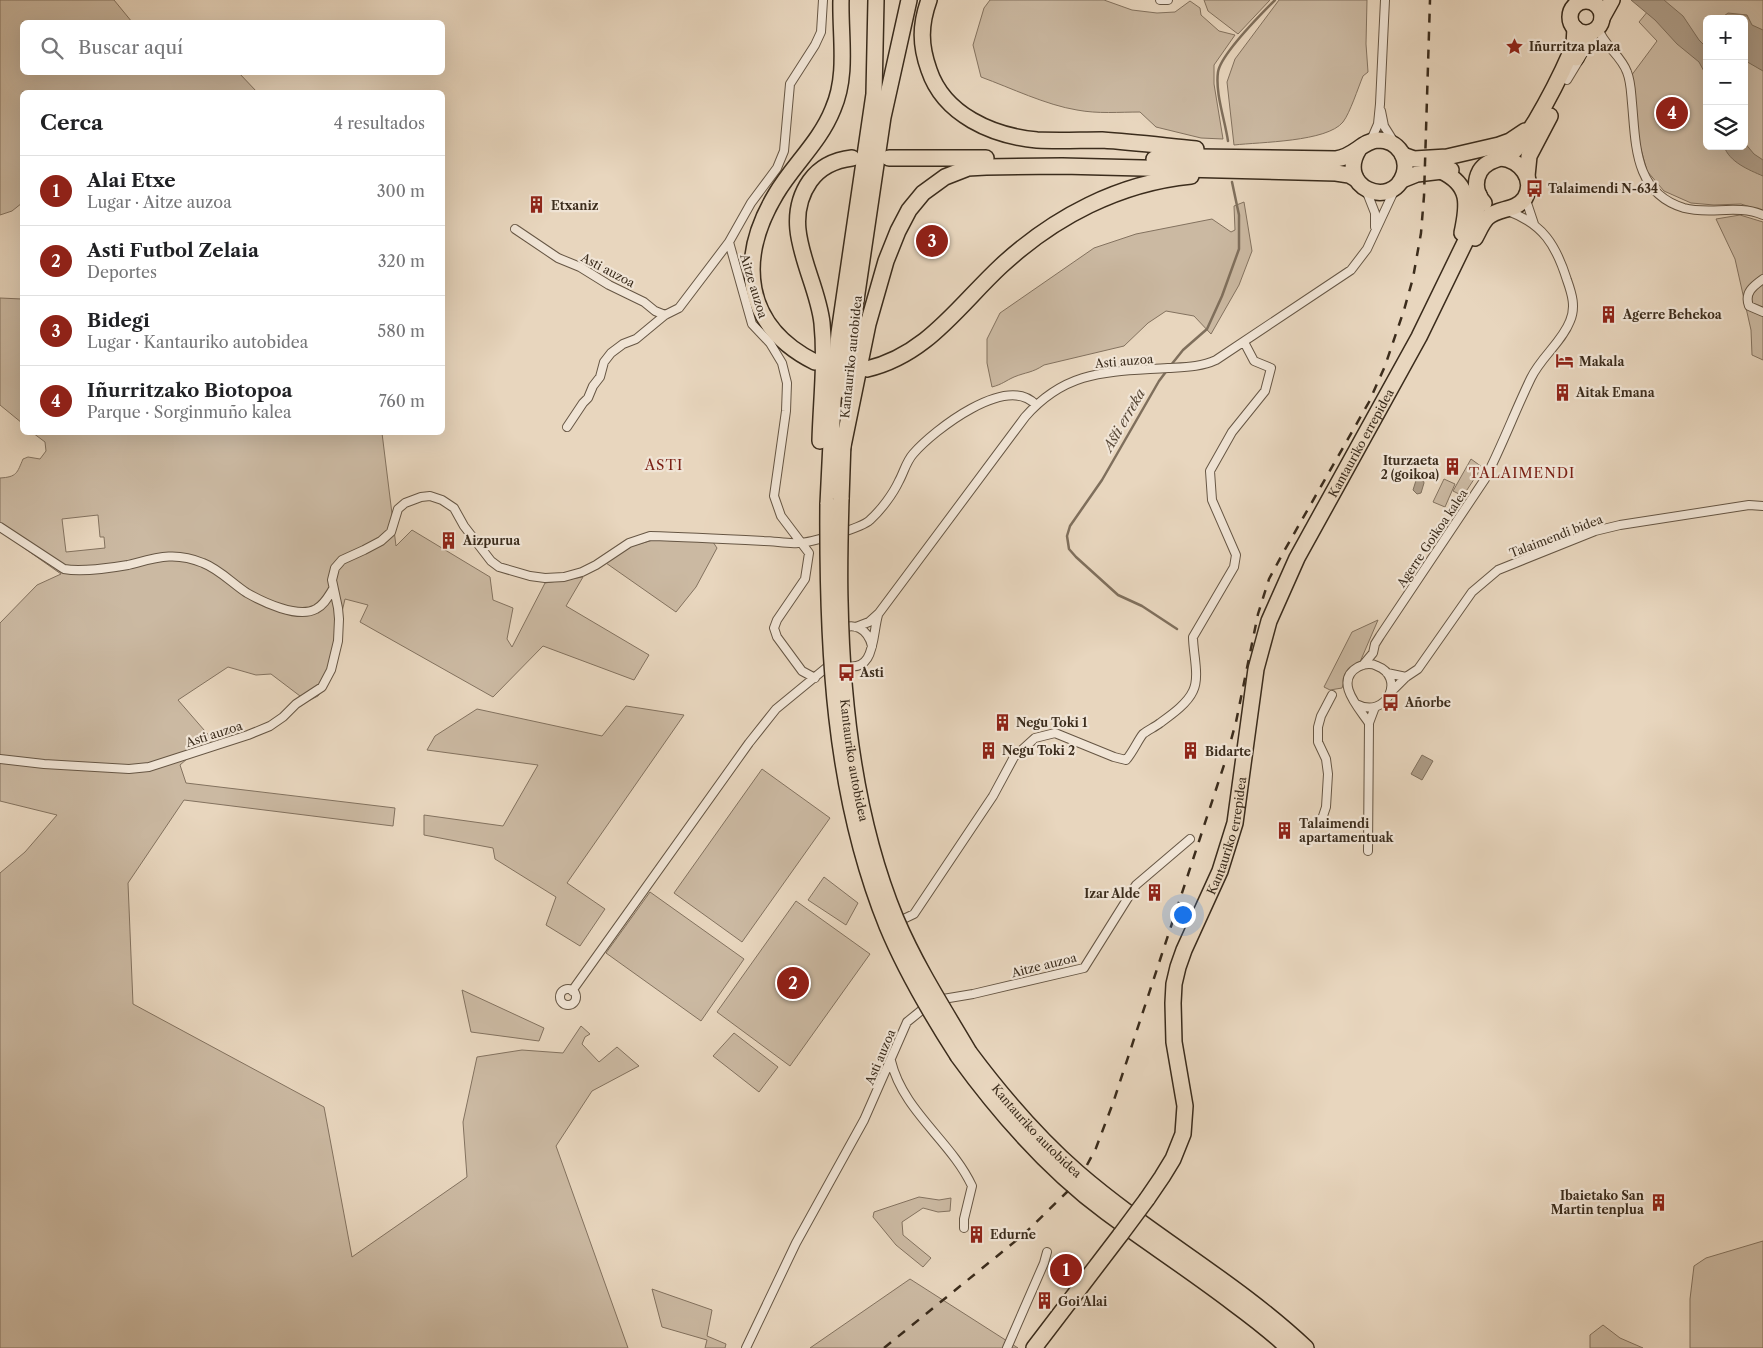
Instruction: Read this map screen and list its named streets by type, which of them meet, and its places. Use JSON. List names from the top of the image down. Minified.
{"streets":{"highway":["Kantauriko autobidea","Kantauriko errepidea"],"street":["Asti auzoa","Aitze auzoa","Talaimendi bidea","Agerre Goikoa kalea"]},"crossings":[["Asti auzoa","Aitze auzoa"],["Talaimendi bidea","Agerre Goikoa kalea"]],"districts":["ASTI","TALAIMENDI"],"water":["Asti erreka"],"places":{"place":["Iñurritza plaza"],"bus stop":["Talaimendi N-634","Asti","Añorbe"],"building":["Etxaniz","Agerre Behekoa","Aitak Emana","Iturzaeta 2 (goikoa)","Aizpurua","Negu Toki 1","Negu Toki 2","Bidarte","Talaimendi apartamentuak","Izar Alde","Ibaietako San Martin tenplua","Edurne","Goi Alai"],"hotel":["Makala"]},"page":{"map_buttons":["+","−"],"search":"Buscar aquí","heading":["Cerca","4 resultados"],"pins":["4","3","2","1"],"list":[{"mark":"1","name":"Alai Etxe","note":"Lugar · Aitze auzoa","value":"300 m"},{"mark":"2","name":"Asti Futbol Zelaia","note":"Deportes","value":"320 m"},{"mark":"3","name":"Bidegi","note":"Lugar · Kantauriko autobidea","value":"580 m"},{"mark":"4","name":"Iñurritzako Biotopoa","note":"Parque · Sorginmuño kalea","value":"760 m"}]}}
